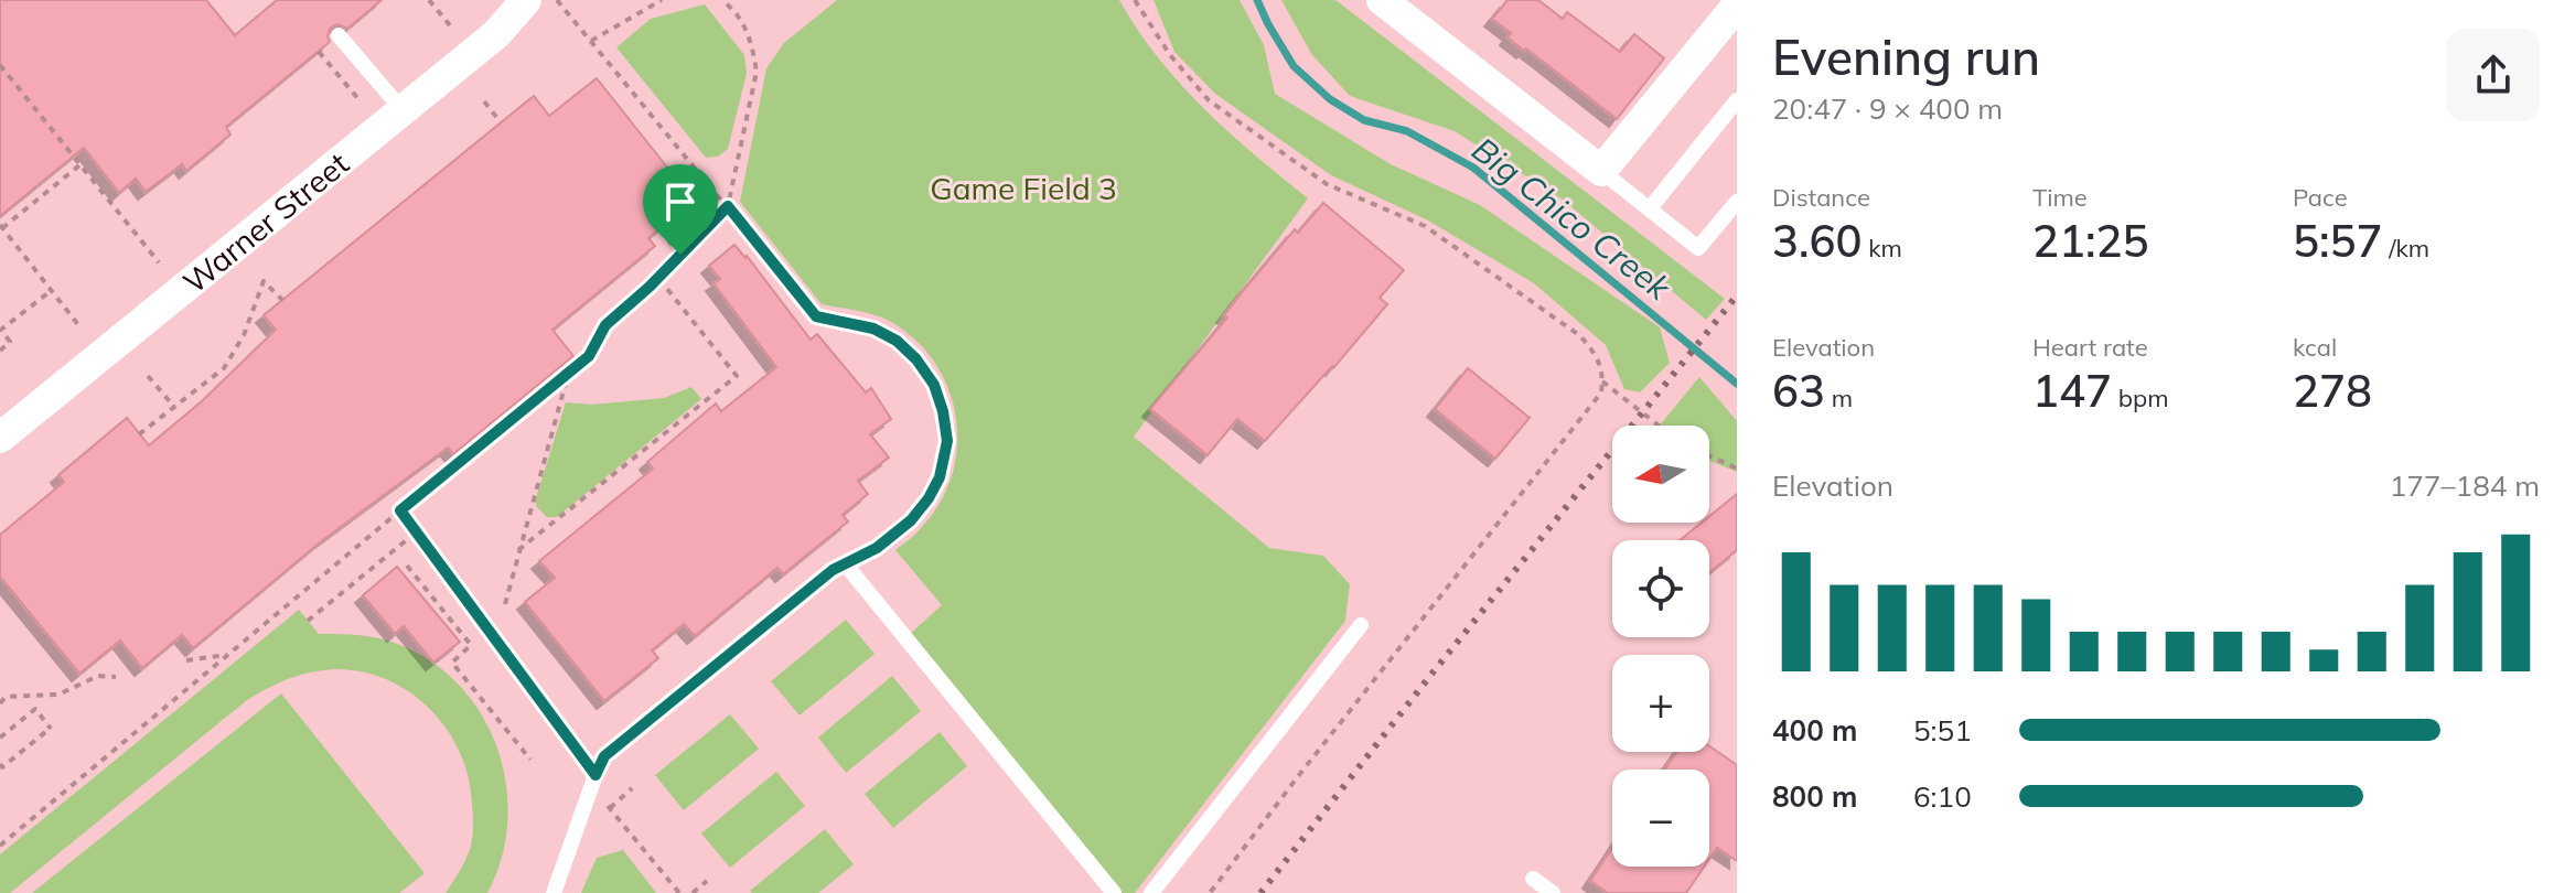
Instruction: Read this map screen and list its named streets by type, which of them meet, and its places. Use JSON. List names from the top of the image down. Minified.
{"streets":{"street":["Warner Street"]},"water":["Big Chico Creek"],"parks":["Game Field 3"],"north":"left","page":{"heading":["Evening run","20:47 · 9 × 400 m"],"stats":[["Distance","3.60 km"],["Time","21:25"],["Pace","5:57 /km"],["Elevation","63 m"],["Heart rate","147 bpm"],["kcal","278"]],"map_buttons":["+","−"],"chart":["Elevation","177–184 m"],"list":[{"name":"400 m","note":"5:51"},{"name":"800 m","note":"6:10"}]}}
